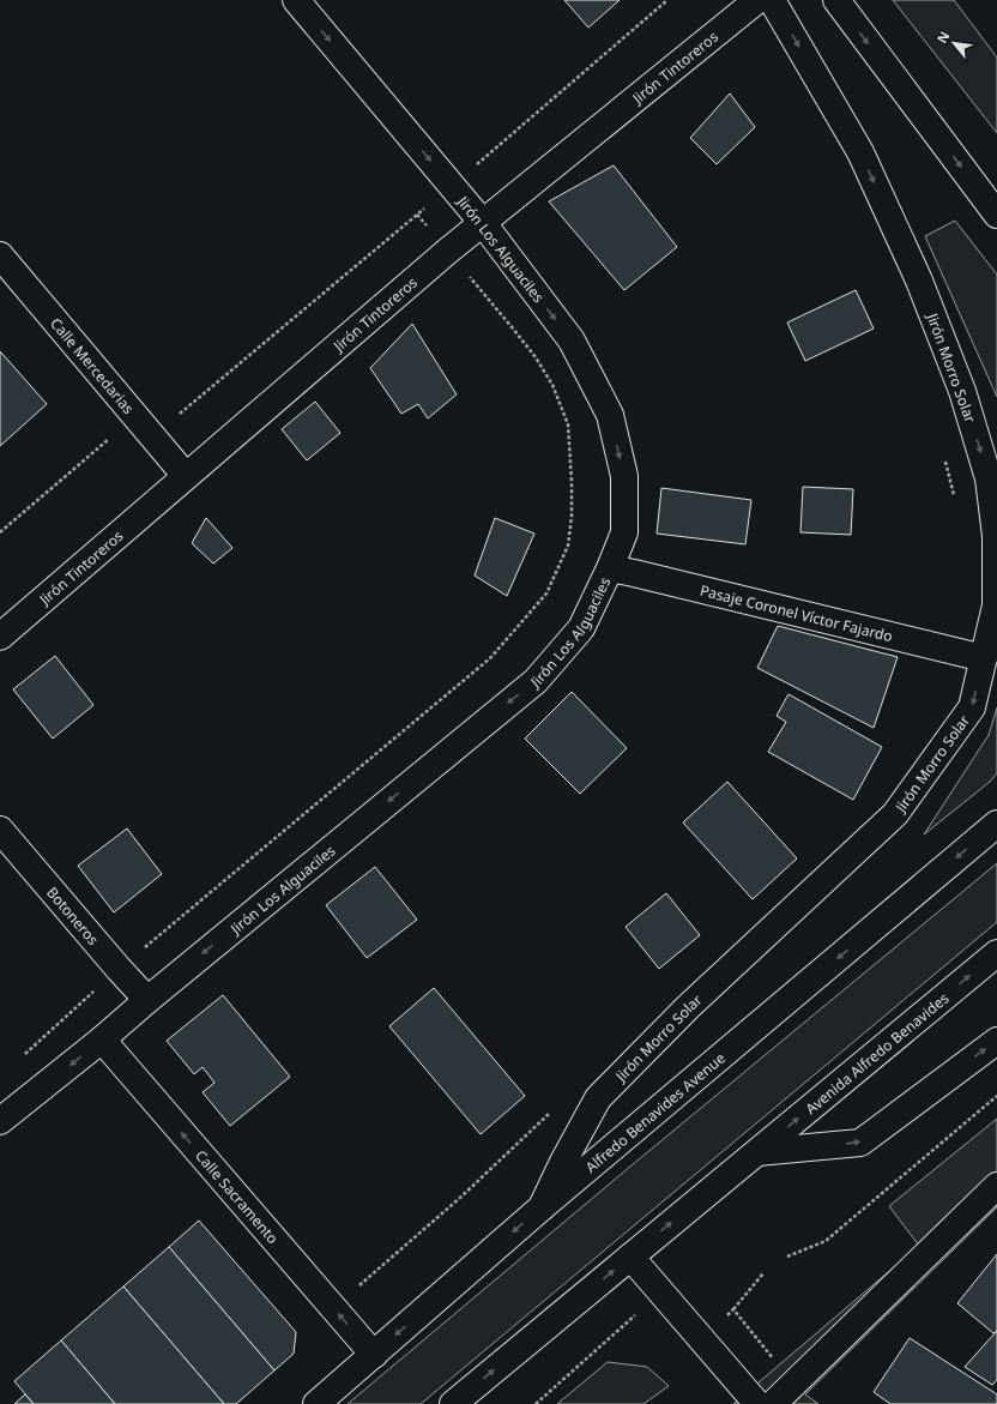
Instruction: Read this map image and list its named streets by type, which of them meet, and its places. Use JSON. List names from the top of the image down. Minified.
{"streets":{"main road":["Jirón Tintoreros","Jirón Los Alguaciles","Calle Mercedarias","Jirón Morro Solar","Pasaje Coronel Víctor Fajardo","Botoneros","Avenida Alfredo Benavides","Alfredo Benavides Avenue","Calle Sacramento"]},"crossings":[["Jirón Tintoreros","Jirón Los Alguaciles"],["Jirón Tintoreros","Calle Mercedarias"],["Jirón Los Alguaciles","Pasaje Coronel Víctor Fajardo"],["Jirón Los Alguaciles","Botoneros"],["Jirón Los Alguaciles","Calle Sacramento"],["Jirón Morro Solar","Pasaje Coronel Víctor Fajardo"],["Jirón Morro Solar","Alfredo Benavides Avenue"],["Alfredo Benavides Avenue","Calle Sacramento"]],"one_way":["Jirón Morro Solar","Calle Sacramento"],"north":"top left"}
